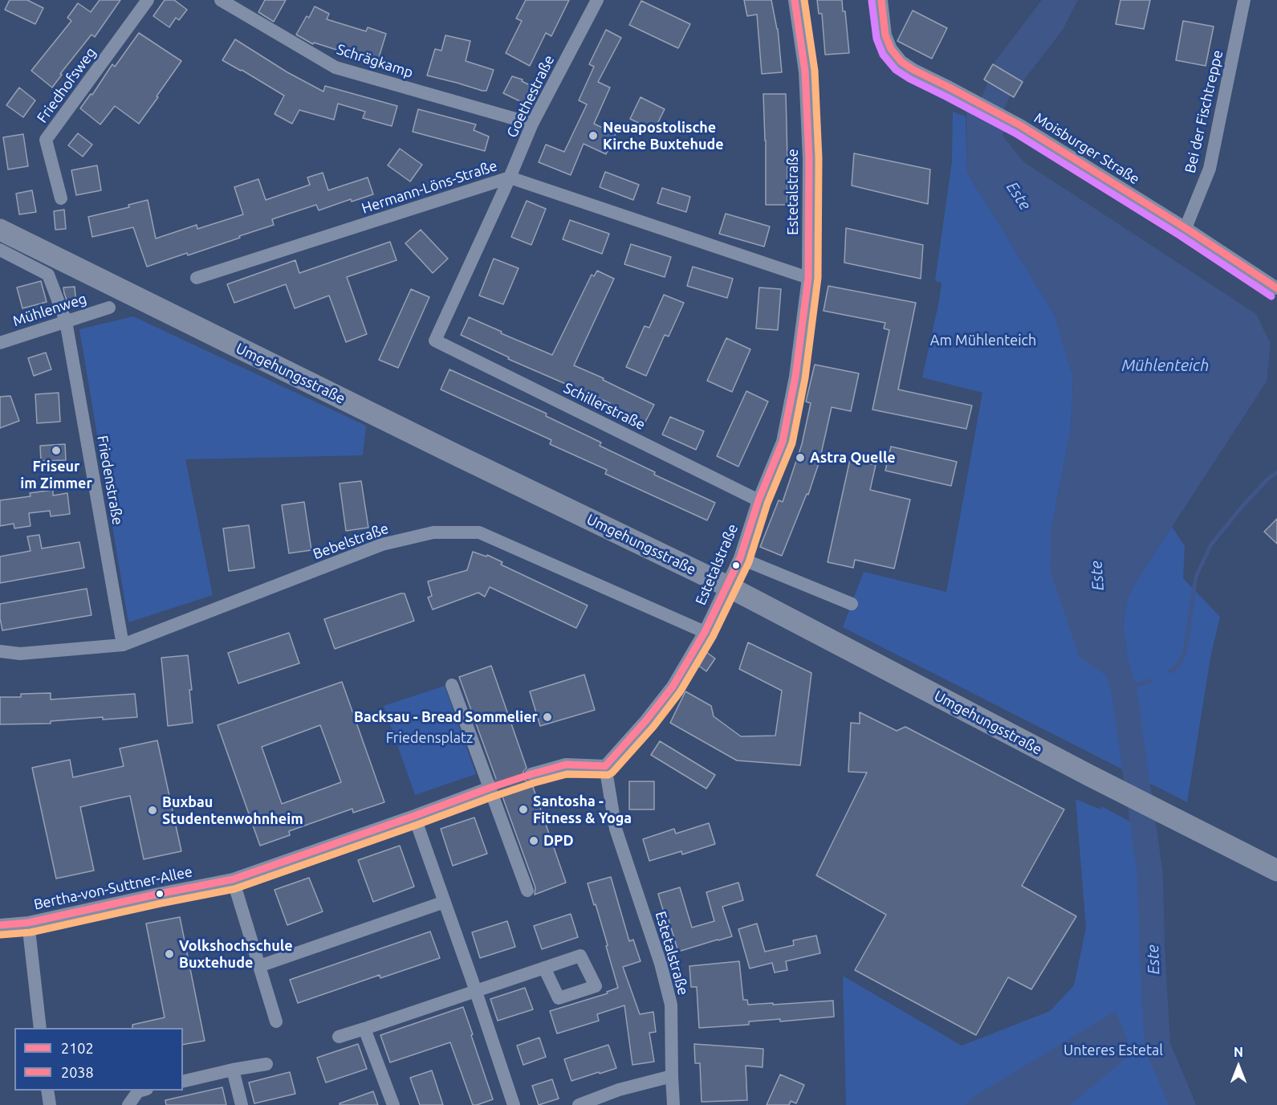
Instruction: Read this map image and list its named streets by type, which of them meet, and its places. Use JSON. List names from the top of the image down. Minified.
{"streets":{"main road":["Umgehungsstraße"],"street":["Schrägkamp","Friedhofsweg","Goethestraße","Bei der Fischtreppe","Moisburger Straße","Hermann-Löns-Straße","Estetalstraße","Mühlenweg","Schillerstraße","Friedenstraße","Bebelstraße","Bertha-von-Suttner-Allee"]},"crossings":[["Schrägkamp","Goethestraße"],["Goethestraße","Hermann-Löns-Straße"],["Goethestraße","Schillerstraße"],["Bei der Fischtreppe","Moisburger Straße"],["Hermann-Löns-Straße","Estetalstraße"],["Estetalstraße","Schillerstraße"],["Estetalstraße","Bebelstraße"],["Mühlenweg","Friedenstraße"],["Friedenstraße","Bebelstraße"]],"water":["Este","Mühlenteich"],"parks":["Am Mühlenteich","Friedensplatz","Unteres Estetal"],"places":["Neuapostolische Kirche Buxtehude","Friseur im Zimmer","Astra Quelle","Backsau - Bread Sommelier","Santosha - Fitness & Yoga","Buxbau Studentenwohnheim","DPD","Volkshochschule Buxtehude"],"lines":["transit line 2102","transit line 2038"],"legend":["2102","2038"],"north":"top"}
